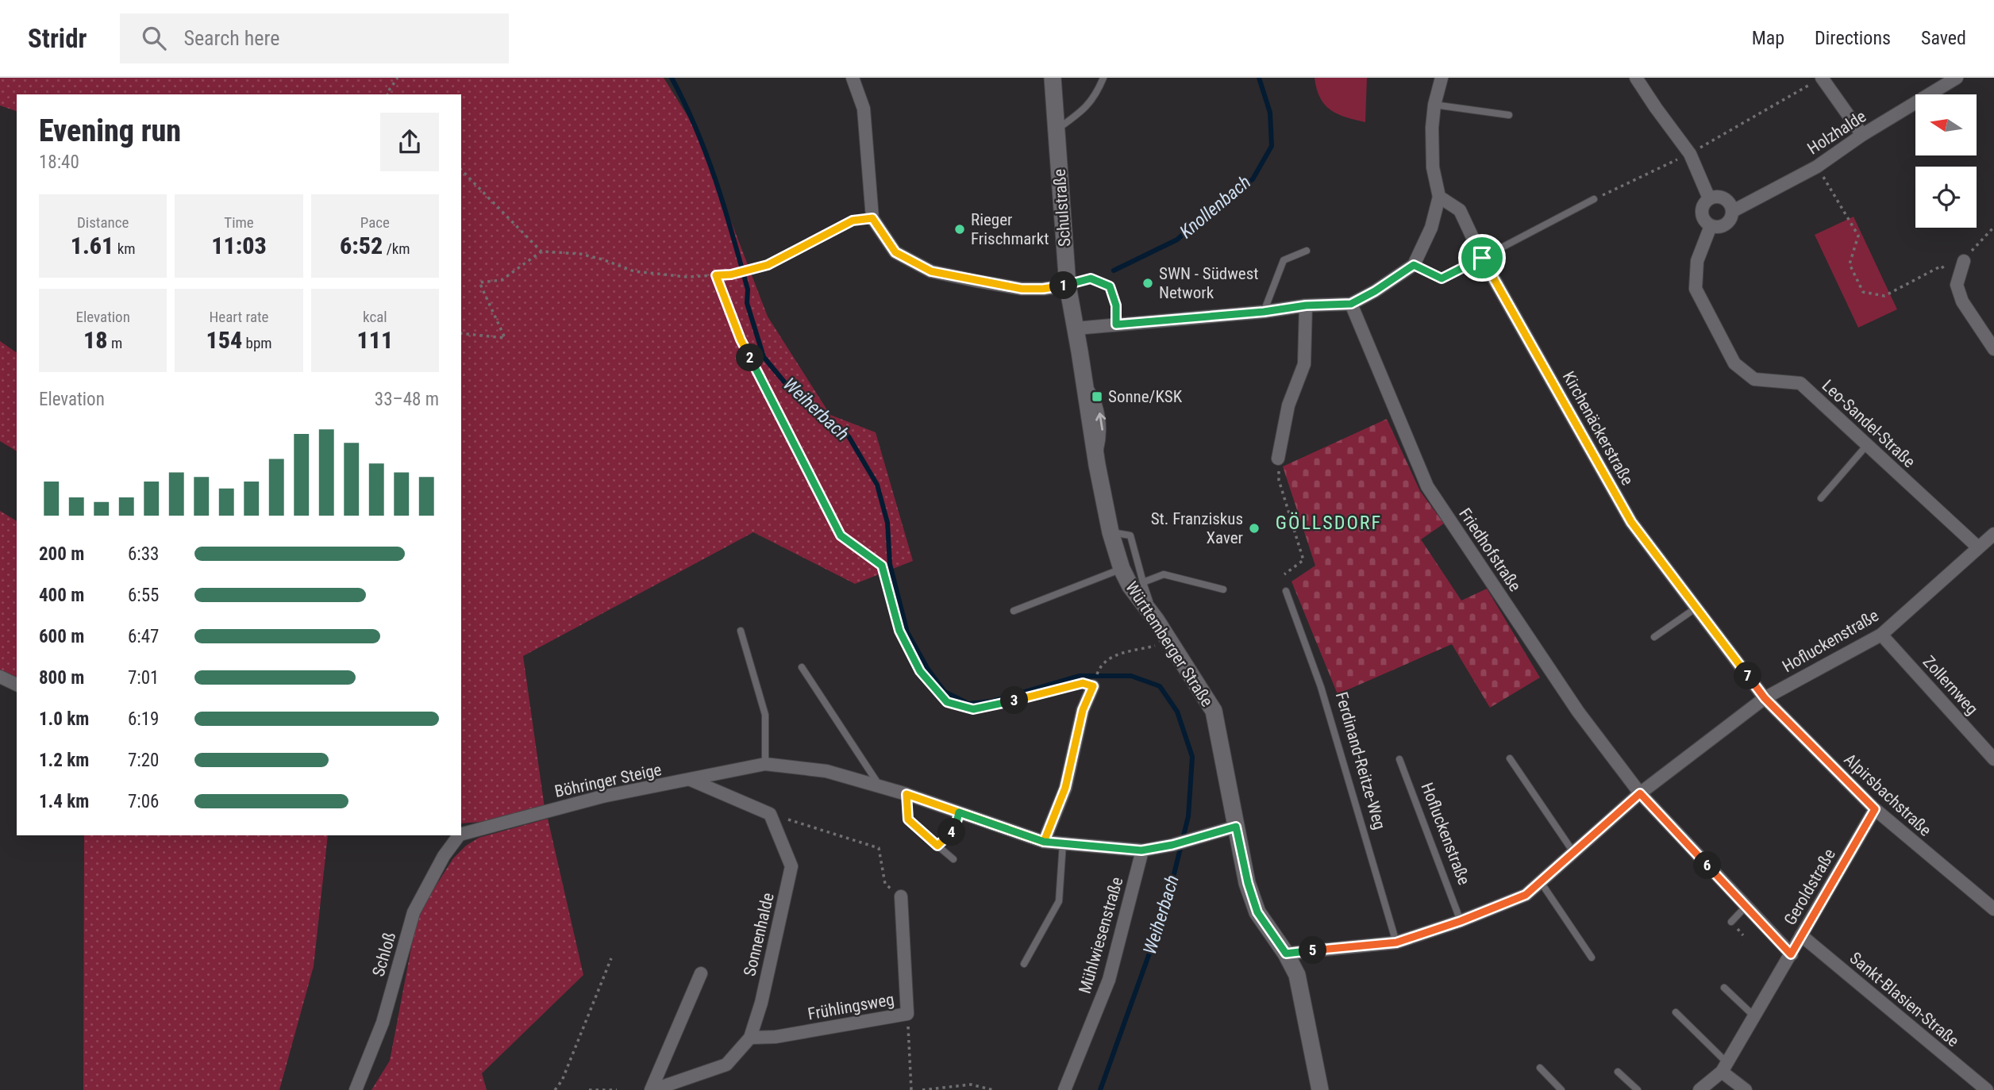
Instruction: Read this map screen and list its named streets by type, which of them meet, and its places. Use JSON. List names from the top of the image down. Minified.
{"streets":{"street":["Holzhalde","Schulstraße","Leo-Sandel-Straße","Kirchenäckerstraße","Friedhofstraße","Hofluckenstraße","Württemberger Straße","Zollernweg","Böhringer Steige","Alpirsbachstraße","Geroldstraße","Sonnenhalde","Mühlwiesenstraße","Schloß","Sankt-Blasien-Straße","Frühlingsweg"],"lane":["Ferdinand-Reitze-Weg"]},"crossings":[["Holzhalde","Leo-Sandel-Straße"],["Schulstraße","Württemberger Straße"],["Leo-Sandel-Straße","Hofluckenstraße"],["Kirchenäckerstraße","Hofluckenstraße"],["Kirchenäckerstraße","Alpirsbachstraße"],["Friedhofstraße","Hofluckenstraße"],["Hofluckenstraße","Württemberger Straße"],["Hofluckenstraße","Zollernweg"],["Hofluckenstraße","Ferdinand-Reitze-Weg"],["Hofluckenstraße","Alpirsbachstraße"],["Württemberger Straße","Böhringer Steige"],["Böhringer Steige","Mühlwiesenstraße"],["Alpirsbachstraße","Geroldstraße"],["Geroldstraße","Sankt-Blasien-Straße"],["Sonnenhalde","Frühlingsweg"]],"districts":["GÖLLSDORF"],"water":["Knollenbach","Weiherbach"],"places":{"other":["Rieger Frischmarkt","SWN - Südwest Network","St. Franziskus Xaver"],"transit":["Sonne/KSK"]},"north":"left","page":{"header":"Stridr","search":"Search here","nav":["Map","Directions","Saved"],"heading":["Evening run","18:40"],"stats":[["Distance","1.61 km"],["Time","11:03"],["Pace","6:52 /km"],["Elevation","18 m"],["Heart rate","154 bpm"],["kcal","111"]],"pins":["1","2","7","3","4","6","5"],"chart":["Elevation","33–48 m"],"list":[{"name":"200 m","note":"6:33"},{"name":"400 m","note":"6:55"},{"name":"600 m","note":"6:47"},{"name":"800 m","note":"7:01"},{"name":"1.0 km","note":"6:19"},{"name":"1.2 km","note":"7:20"},{"name":"1.4 km","note":"7:06"}]}}
